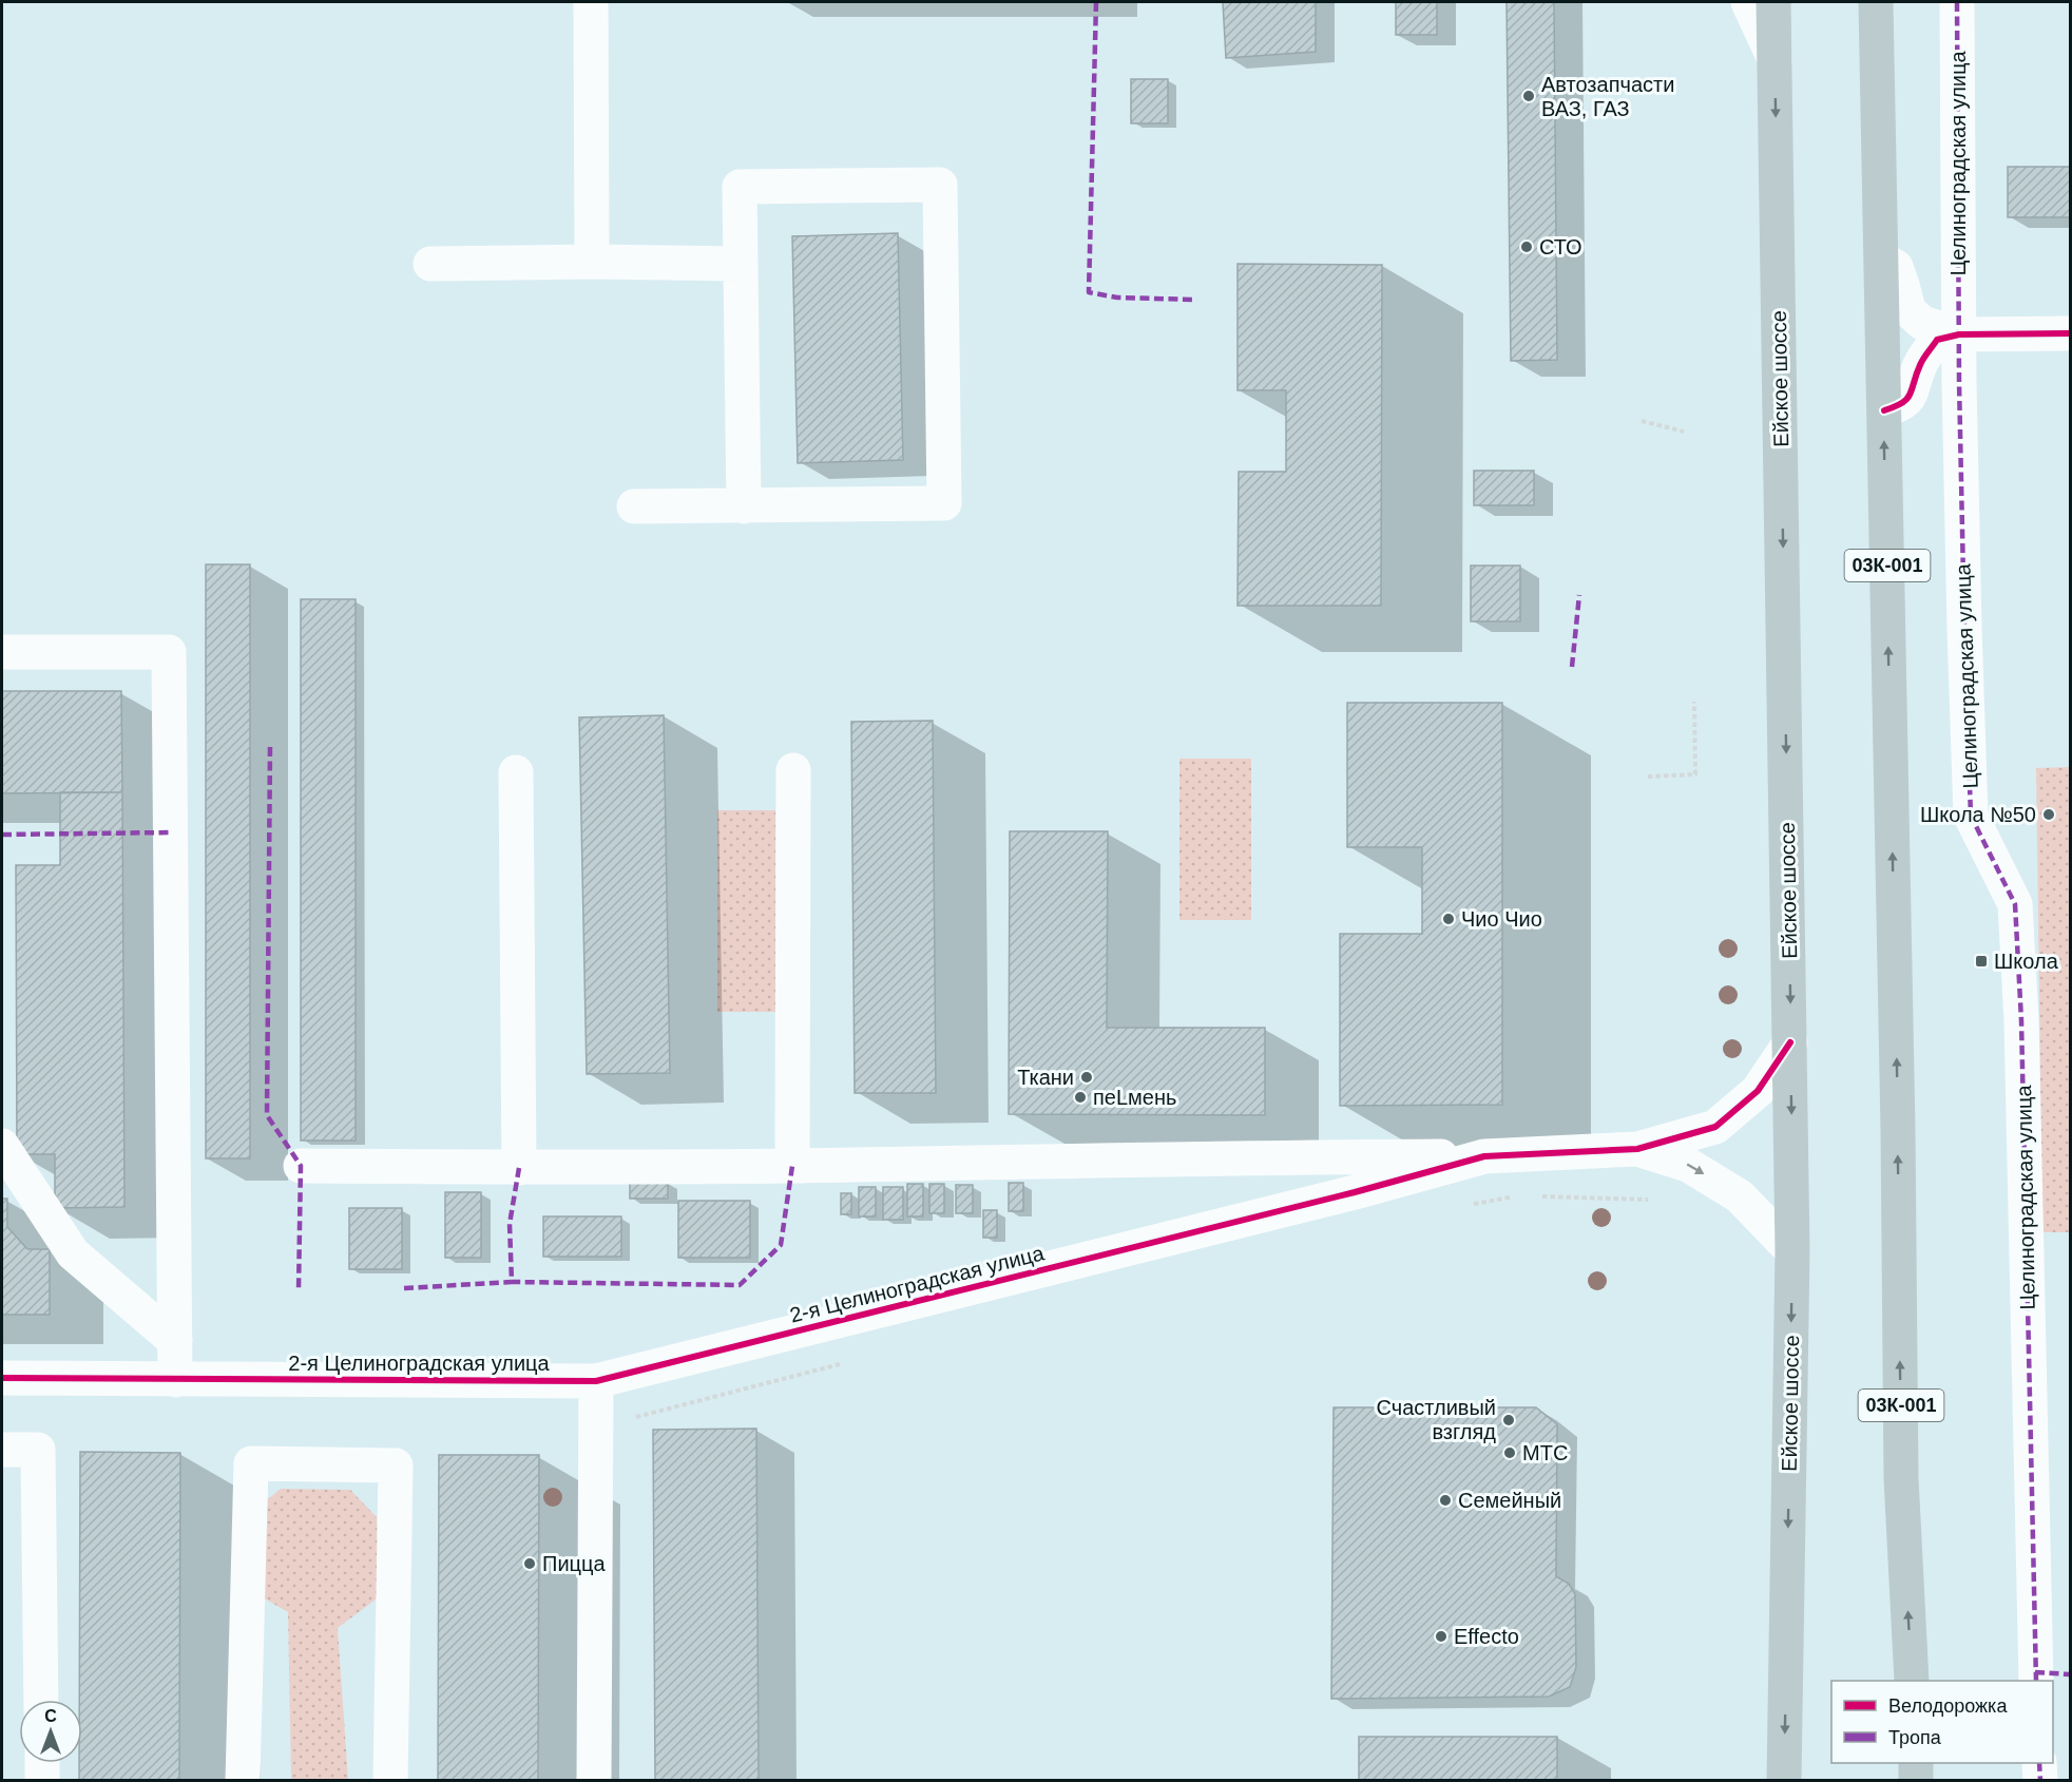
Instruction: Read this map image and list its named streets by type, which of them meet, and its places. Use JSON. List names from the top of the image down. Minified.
{"streets":{"main road":["Ейское шоссе","03К-001"],"street":["Целиноградская улица","2-я Целиноградская улица"]},"crossings":[["Ейское шоссе","2-я Целиноградская улица"]],"places":{"other":["Автозапчасти ВАЗ, ГАЗ","СТО","Школа №50","Чио Чио","Ткани","пеLмень","Счастливый взгляд","МТС","Семейный","Пицца","Effecto"],"transit":["Школа"]},"legend":["Велодорожка","Тропа"],"north":"top"}
